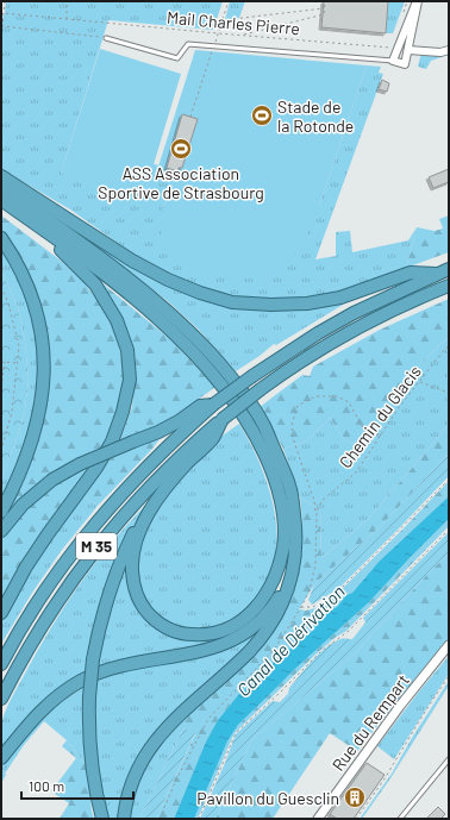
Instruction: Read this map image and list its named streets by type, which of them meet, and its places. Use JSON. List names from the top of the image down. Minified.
{"streets":{"highway":["M 35"],"street":["Rue du Rempart"],"path":["Mail Charles Pierre","Chemin du Glacis"]},"water":["Canal de Dérivation"],"places":{"sports":["Stade de la Rotonde","ASS Association Sportive de Strasbourg"],"building":["Pavillon du Guesclin"]},"scale_bar":"100 m"}
